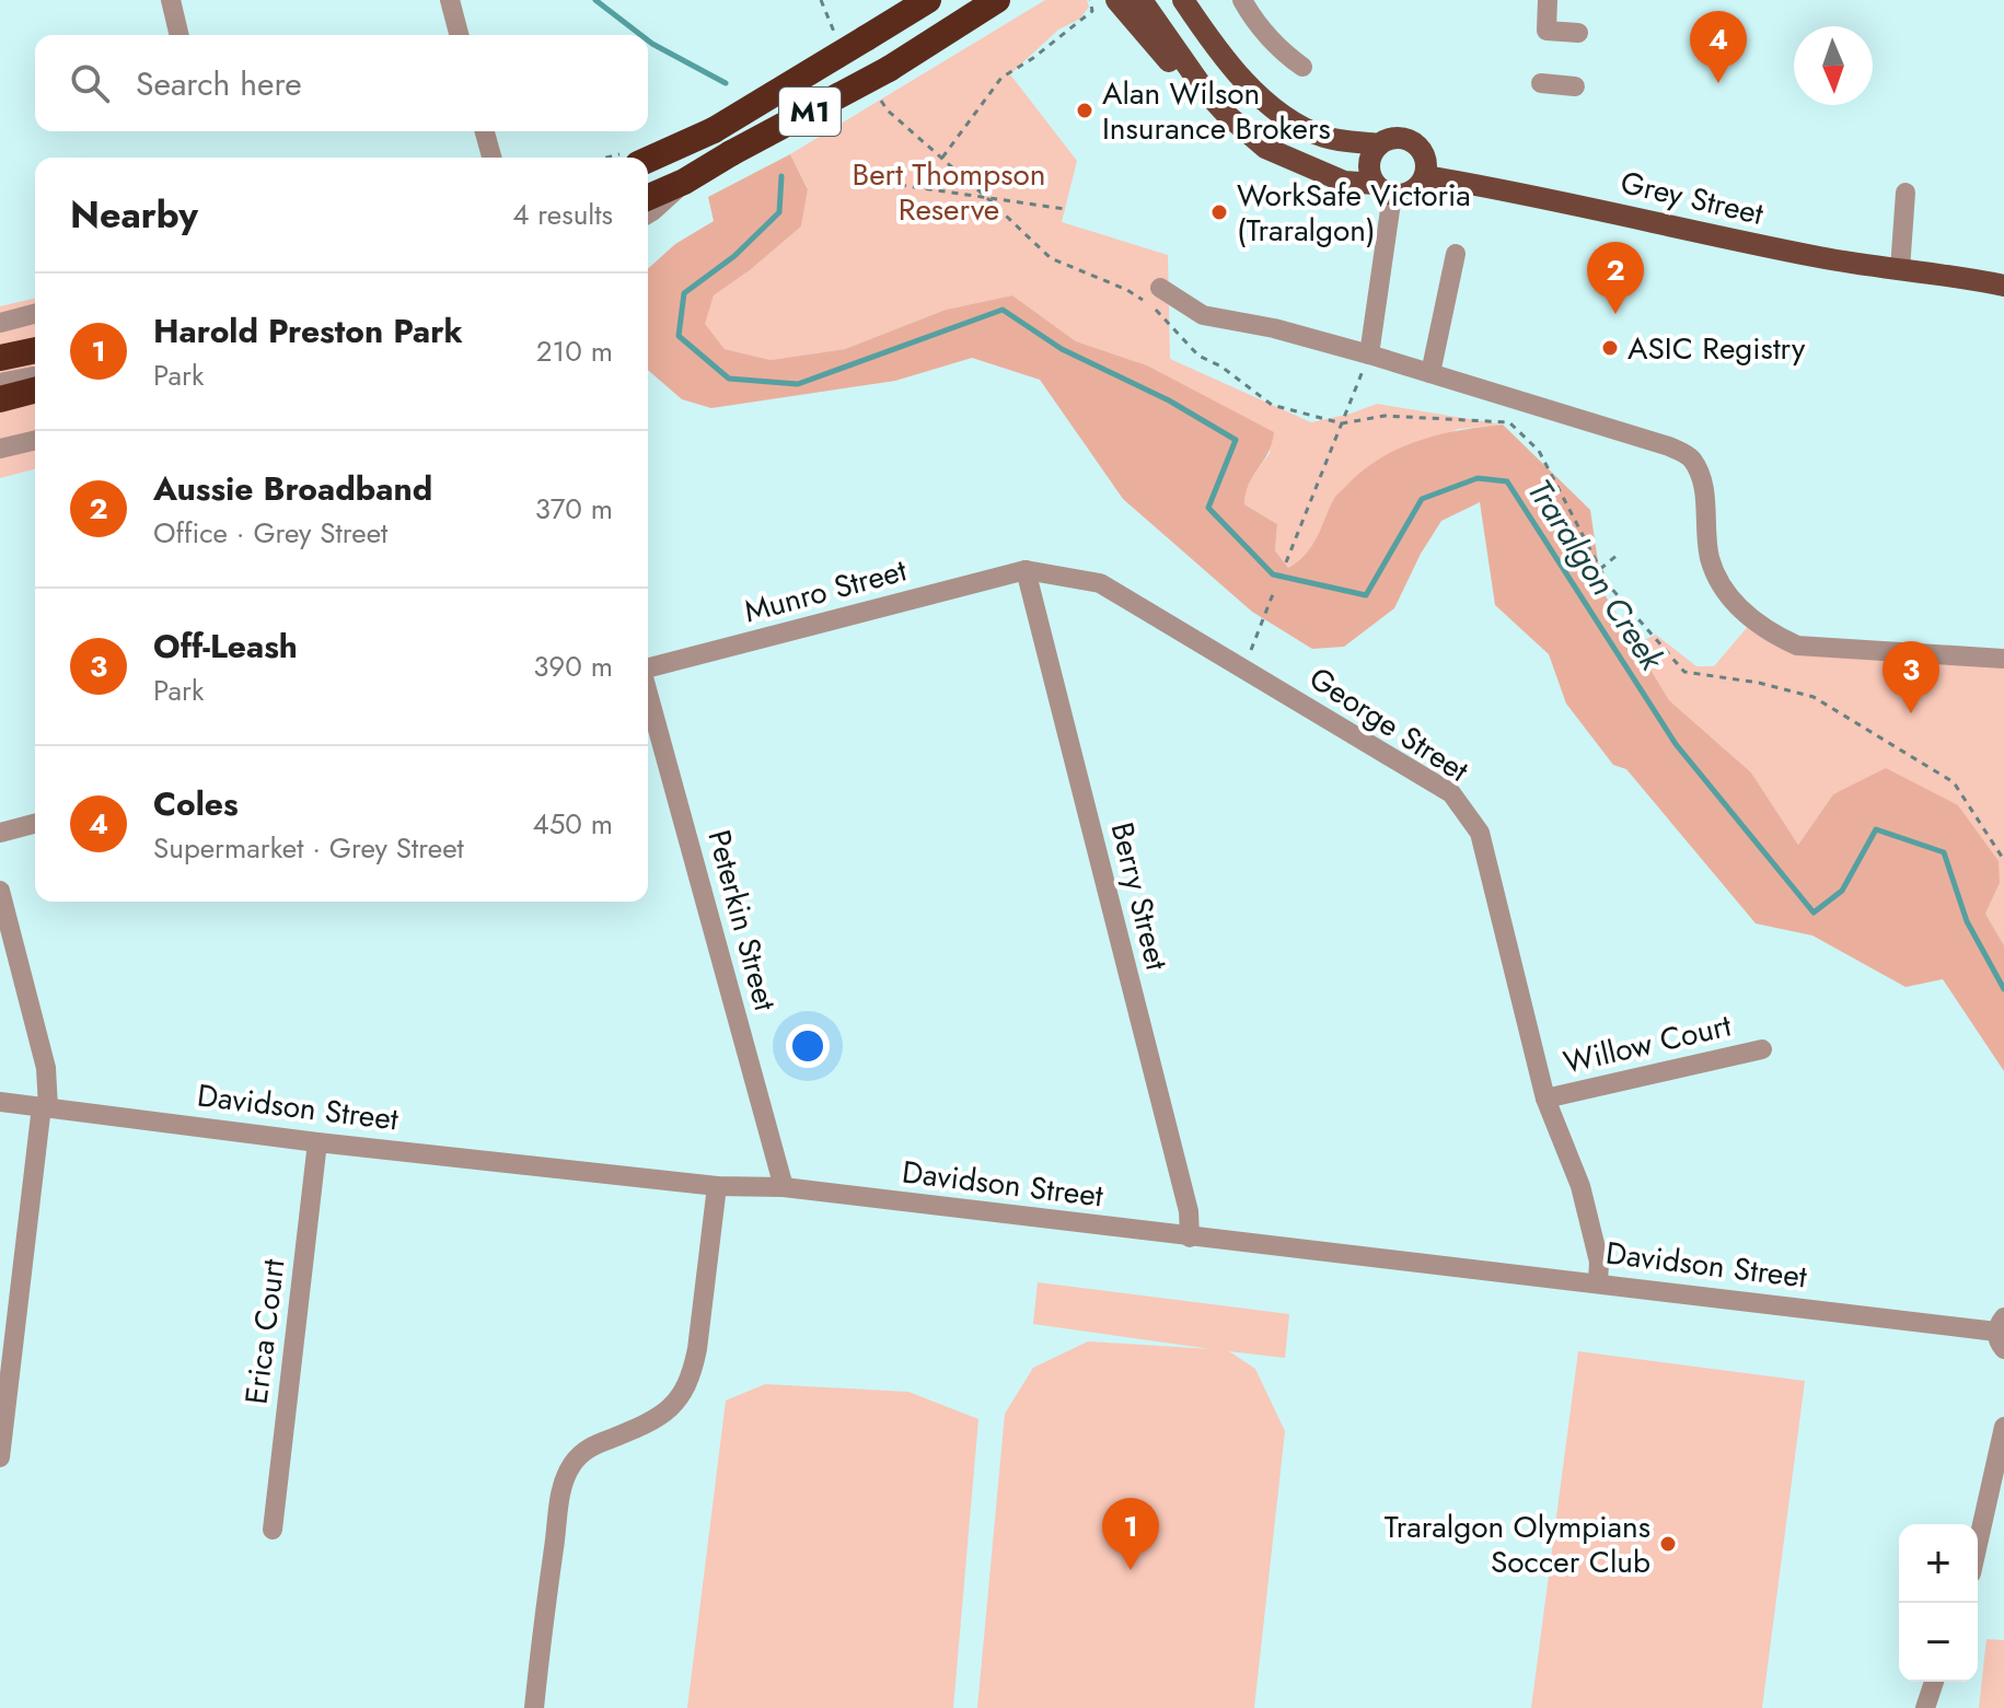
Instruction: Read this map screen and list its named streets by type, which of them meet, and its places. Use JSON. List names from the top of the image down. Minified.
{"streets":{"highway":["M1"],"main road":["Grey Street"],"street":["Munro Street","George Street","Berry Street","Peterkin Street","Willow Court","Davidson Street","Erica Court"]},"crossings":[["Munro Street","George Street"],["Munro Street","Berry Street"],["George Street","Berry Street"],["George Street","Willow Court"],["George Street","Davidson Street"],["Berry Street","Davidson Street"],["Peterkin Street","Davidson Street"],["Davidson Street","Erica Court"]],"water":["Traralgon Creek"],"parks":["Bert Thompson Reserve"],"places":["Alan Wilson Insurance Brokers","WorkSafe Victoria (Traralgon)","ASIC Registry","Traralgon Olympians Soccer Club"],"north":"bottom","page":{"pins":["4","2","3","1"],"search":"Search here","heading":["Nearby","4 results"],"list":[{"mark":"1","name":"Harold Preston Park","note":"Park","value":"210 m"},{"mark":"2","name":"Aussie Broadband","note":"Office · Grey Street","value":"370 m"},{"mark":"3","name":"Off-Leash","note":"Park","value":"390 m"},{"mark":"4","name":"Coles","note":"Supermarket · Grey Street","value":"450 m"}],"map_buttons":["+","−"]}}
